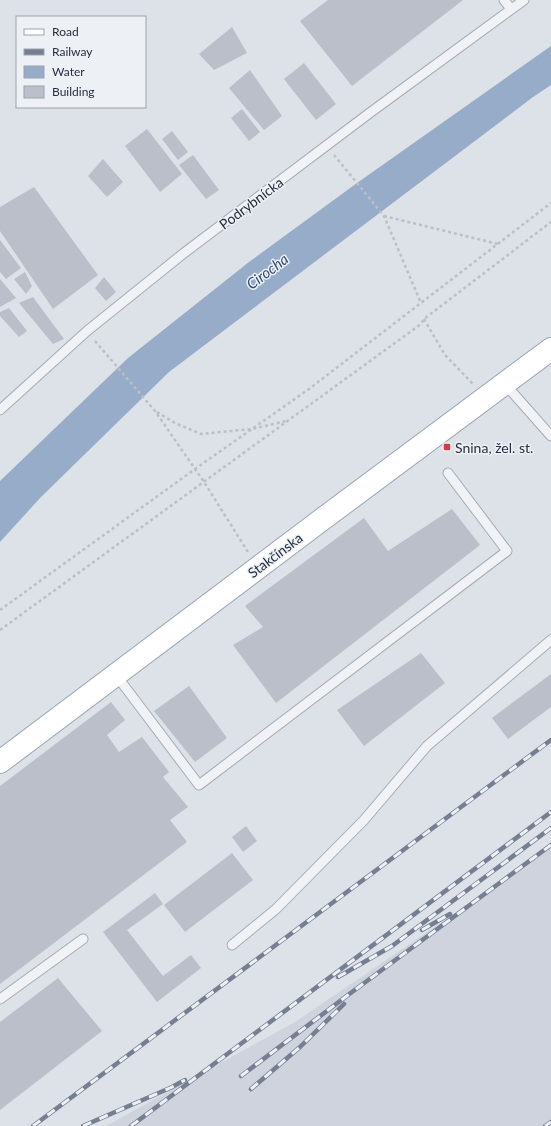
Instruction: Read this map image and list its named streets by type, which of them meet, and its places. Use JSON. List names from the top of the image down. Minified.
{"streets":{"main road":["Stakčínska"],"lane":["Podrybnícka"]},"water":["Cirocha"],"places":{"transit":["Snina, žel. st."]},"legend":["Road","Railway","Water","Building"]}
